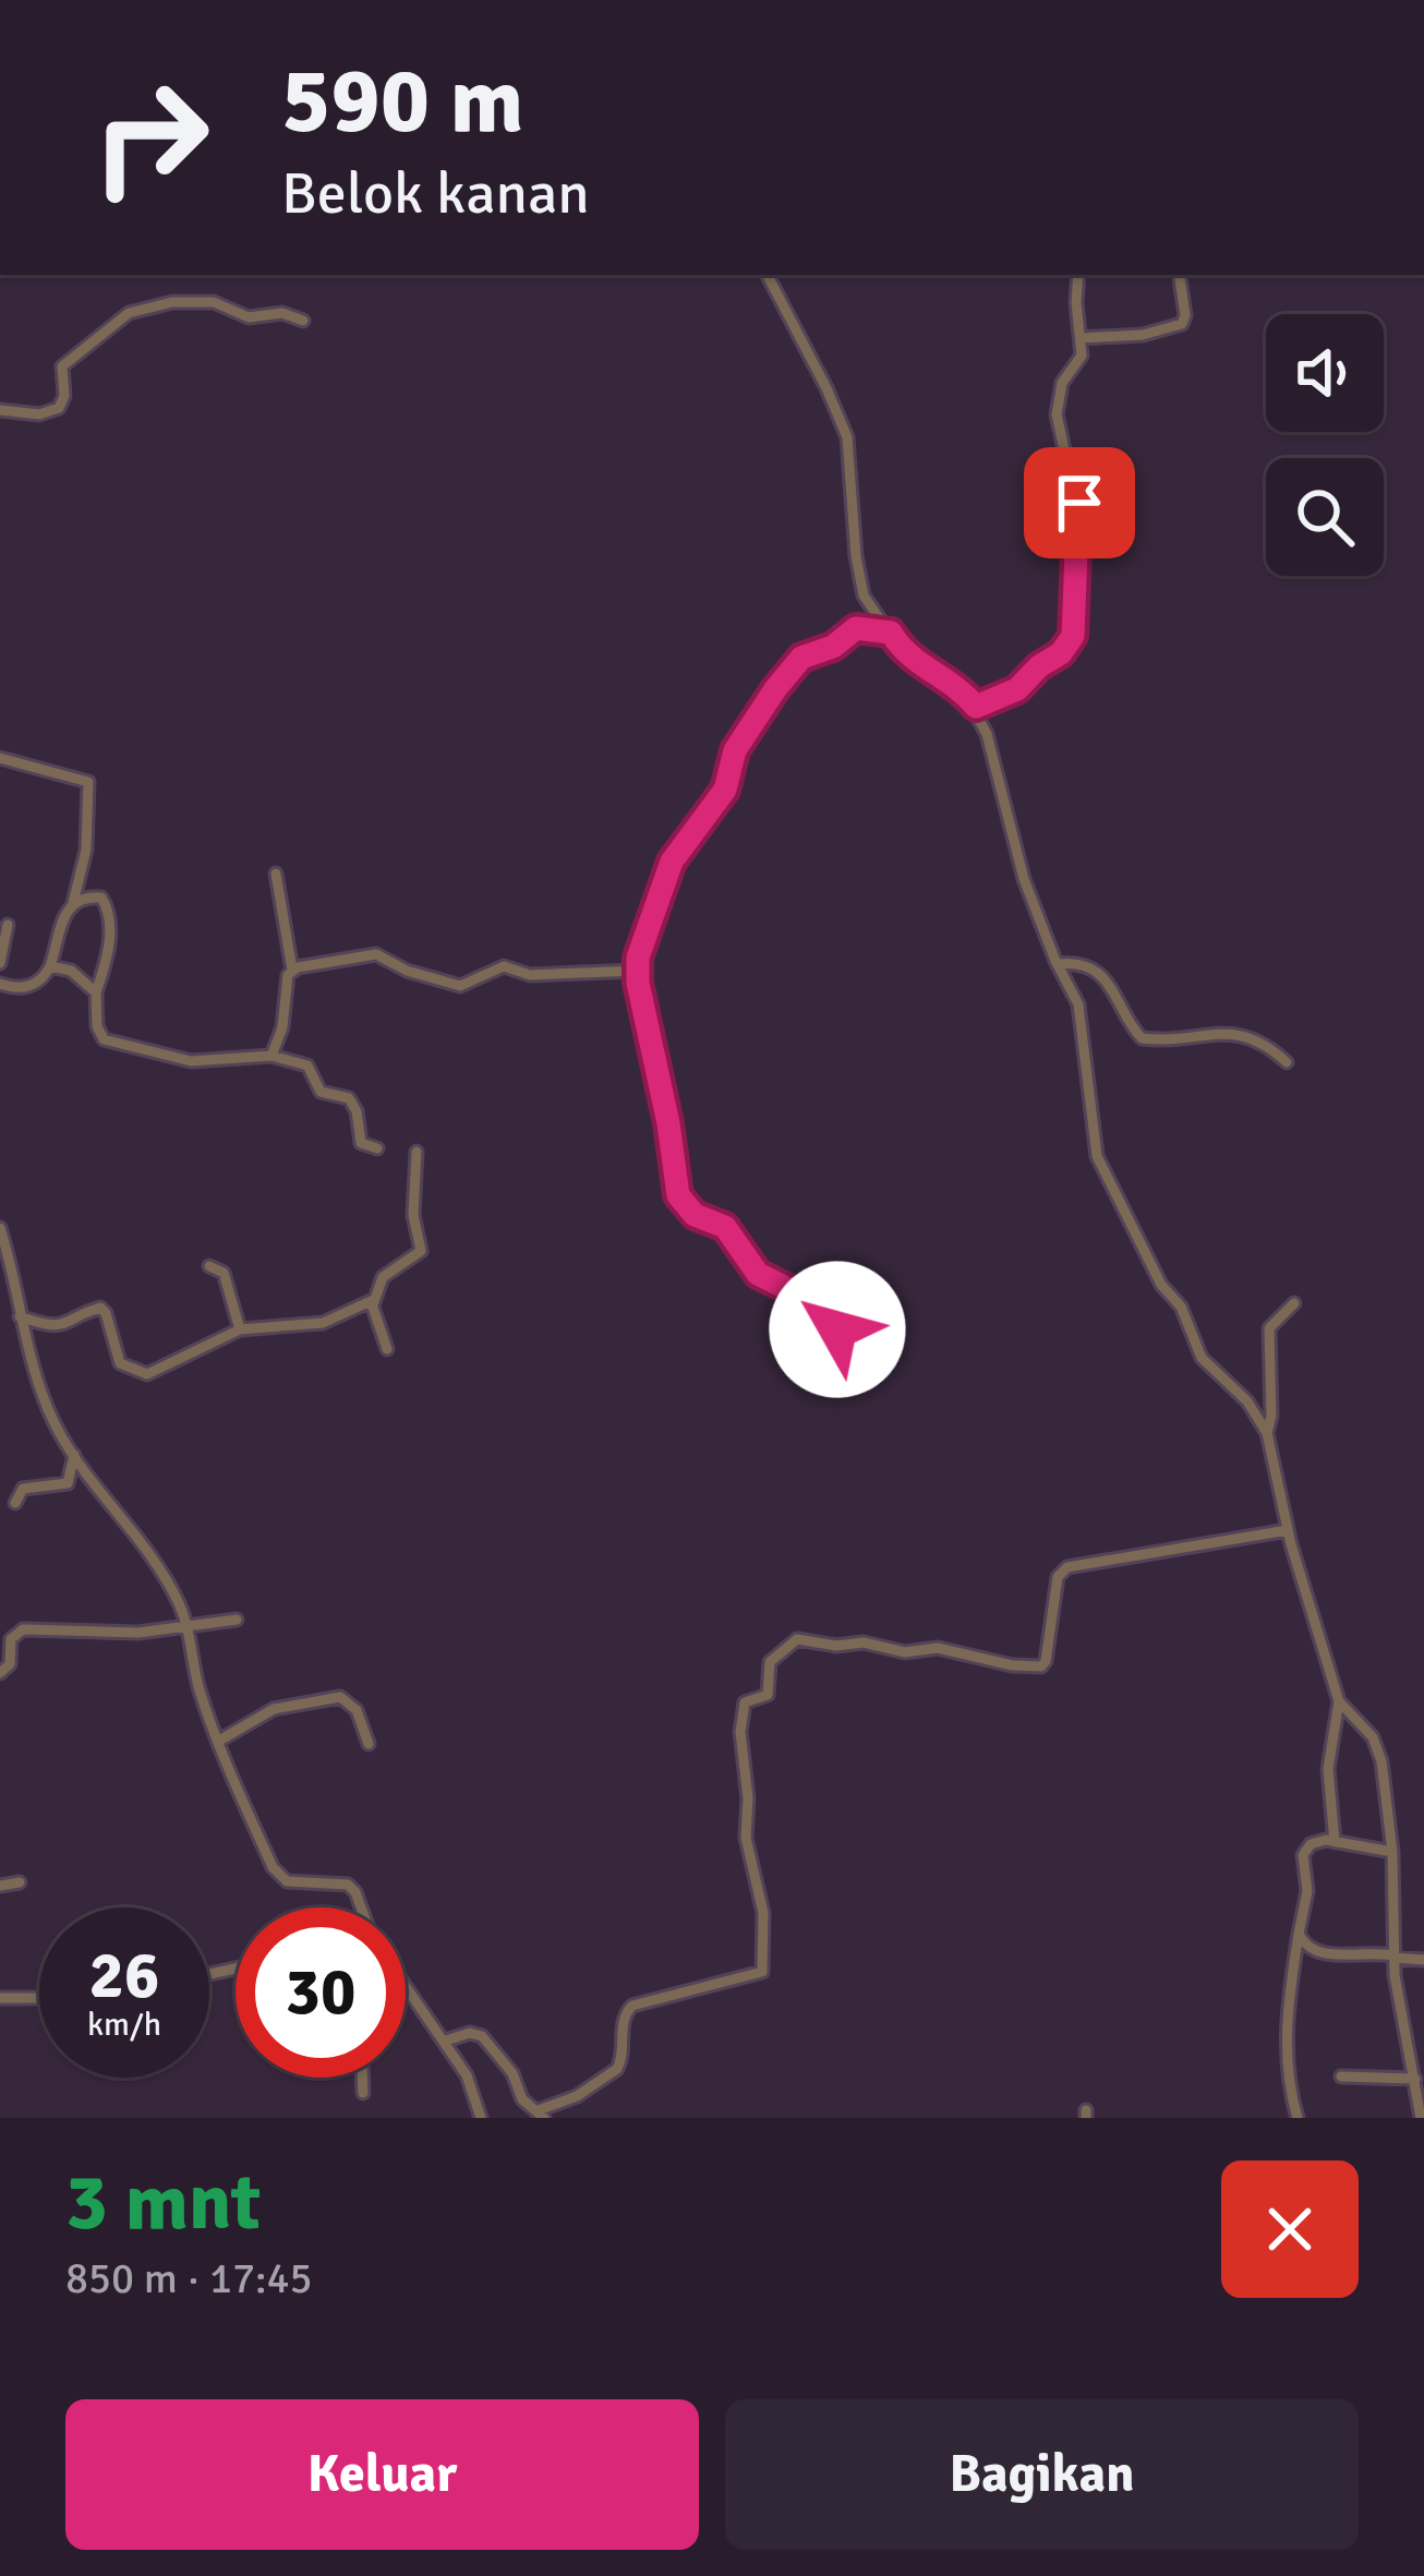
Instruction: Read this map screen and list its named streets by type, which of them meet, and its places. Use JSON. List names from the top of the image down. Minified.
{"page":{"turn":["590 m","Belok kanan"],"speed":"26 km/h","limit":"30","heading":["3 mnt","850 m · 17:45"],"buttons":["Keluar","Bagikan"]}}
